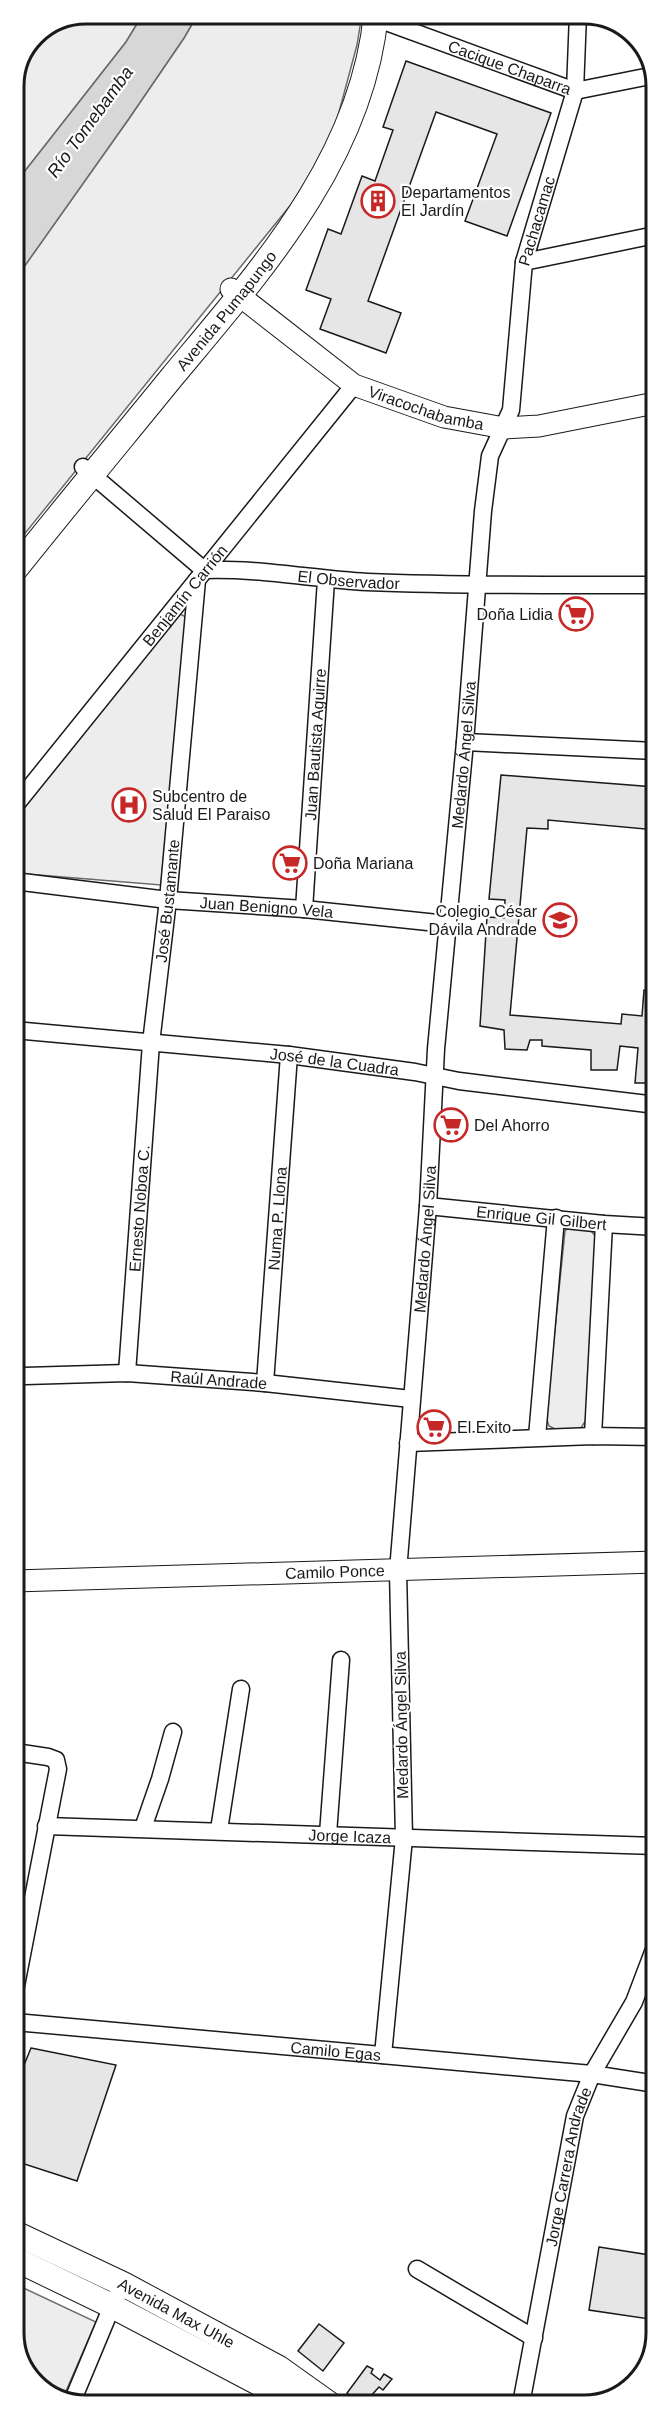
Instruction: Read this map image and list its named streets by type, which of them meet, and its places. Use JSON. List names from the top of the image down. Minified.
{"streets":{"main road":["Avenida Pumapungo","Avenida Max Uhle"],"street":["Cacique Chaparra","Pachacamac","Viracochabamba","El Observador","Benjamín Carrión","Juan Bautista Aguirre","Medardo Ángel Silva","José Bustamante","Juan Benigno Vela","José de la Cuadra","Ernesto Noboa C.","Enrique Gil Gilbert","Numa P. Llona","Raúl Andrade","Camilo Ponce","Jorge Icaza","Camilo Egas","Jorge Carrera Andrade"]},"crossings":[["Cacique Chaparra","Pachacamac"],["Pachacamac","Viracochabamba"],["Pachacamac","Medardo Ángel Silva"],["Avenida Pumapungo","Viracochabamba"],["Viracochabamba","Benjamín Carrión"],["Viracochabamba","Medardo Ángel Silva"],["El Observador","Benjamín Carrión"],["El Observador","Juan Bautista Aguirre"],["El Observador","Medardo Ángel Silva"],["El Observador","José Bustamante"],["Benjamín Carrión","José Bustamante"],["Juan Bautista Aguirre","Juan Benigno Vela"],["Medardo Ángel Silva","Juan Benigno Vela"],["Medardo Ángel Silva","José de la Cuadra"],["Medardo Ángel Silva","Enrique Gil Gilbert"],["Medardo Ángel Silva","Raúl Andrade"],["Medardo Ángel Silva","Camilo Ponce"],["Medardo Ángel Silva","Jorge Icaza"],["Medardo Ángel Silva","Camilo Egas"],["José Bustamante","Juan Benigno Vela"],["José Bustamante","José de la Cuadra"],["José Bustamante","Ernesto Noboa C."],["José de la Cuadra","Ernesto Noboa C."],["José de la Cuadra","Numa P. Llona"],["Ernesto Noboa C.","Raúl Andrade"],["Numa P. Llona","Raúl Andrade"],["Camilo Egas","Jorge Carrera Andrade"]],"water":["Río Tomebamba"],"places":{"building":["Departamentos El Jardín"],"supermarket":["Doña Lidia","Doña Mariana","Del Ahorro","El Exito"],"hospital":["Subcentro de Salud El Paraiso"],"school or university":["Colegio César Dávila Andrade"]}}
